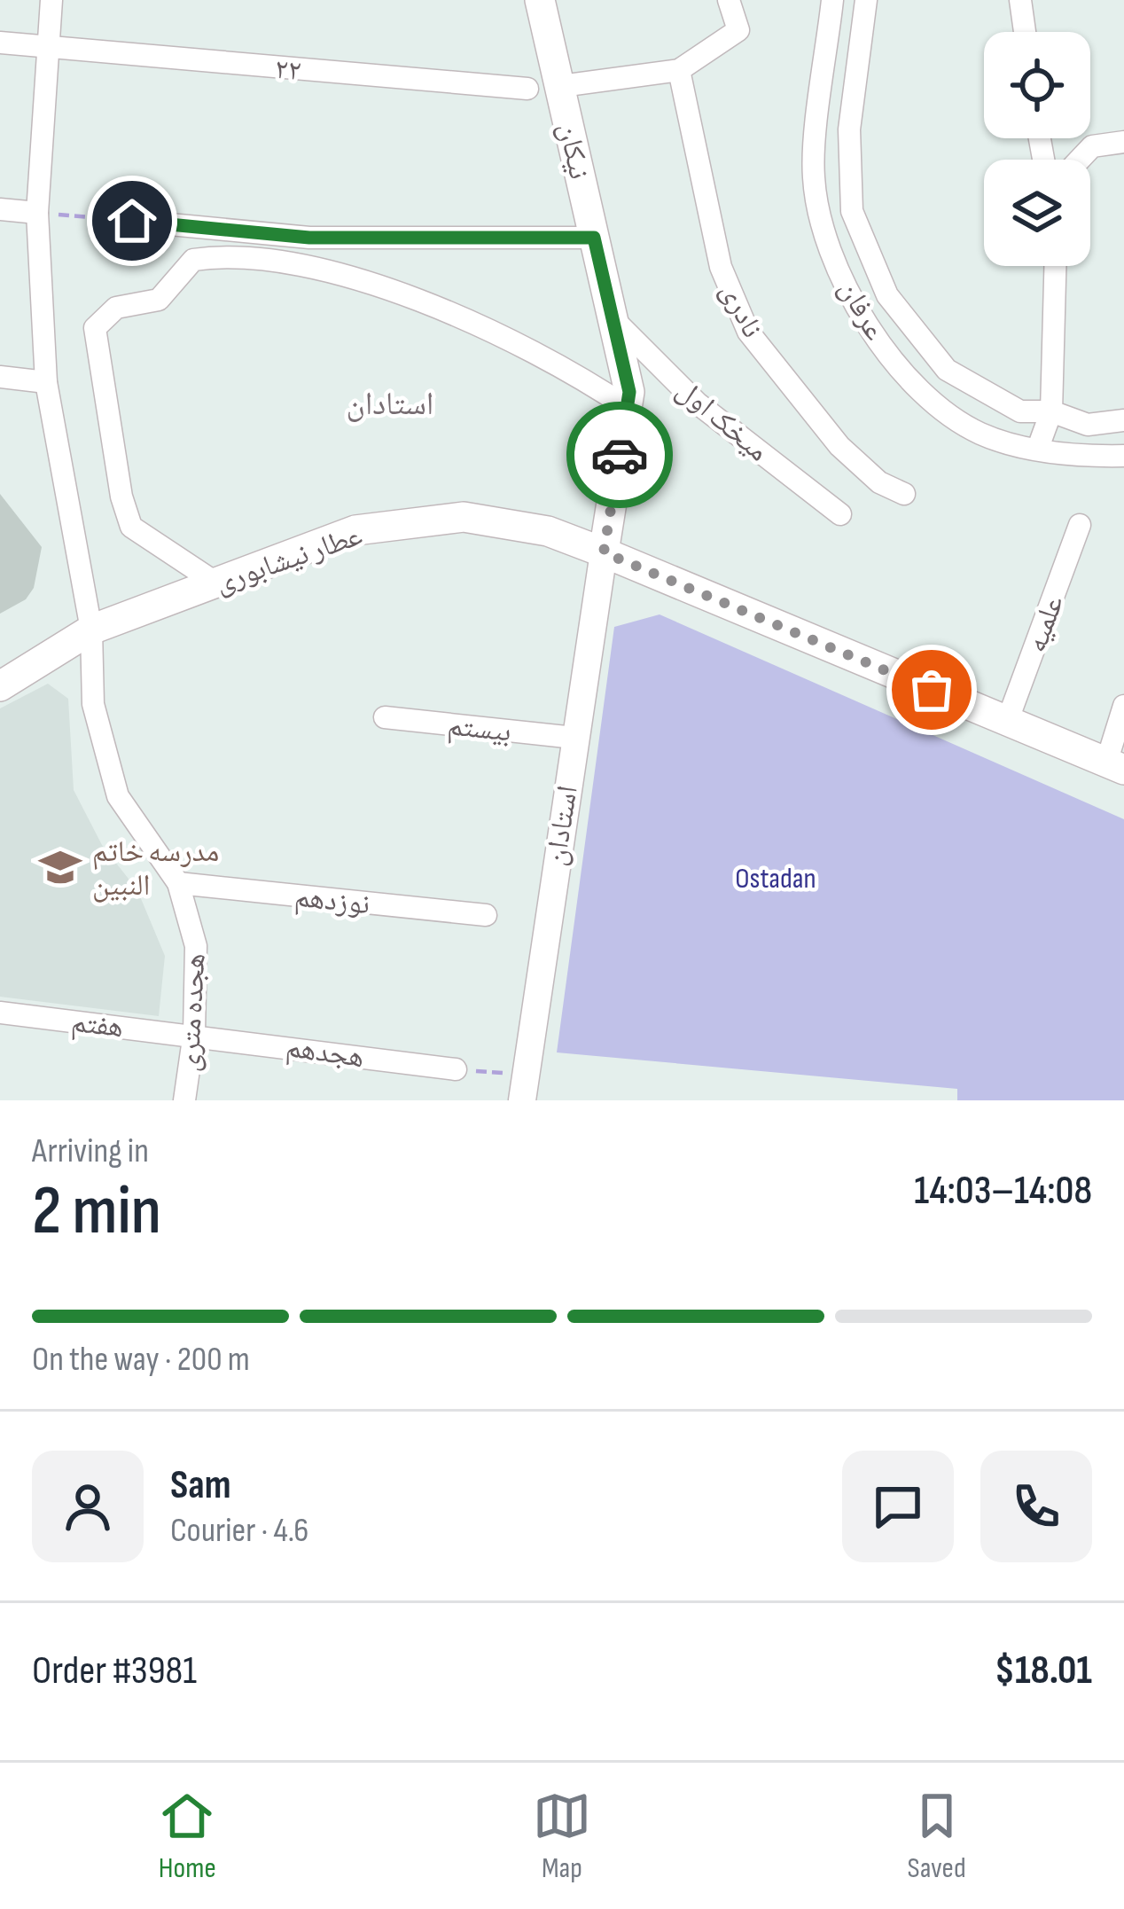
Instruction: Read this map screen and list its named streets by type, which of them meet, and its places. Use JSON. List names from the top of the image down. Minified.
{"streets":{"main road":["نیکان","عطار نیشابوری"],"street":["۲۲","نادری","عرفان","میخک اول","علمیه","بیستم","استادان","نوزدهم","هجده متری","هفتم","هجدهم"]},"crossings":[["۲۲","هجده متری"],["نیکان","میخک اول"],["نیکان","عطار نیشابوری"],["نیکان","استادان"],["عطار نیشابوری","علمیه"],["عطار نیشابوری","استادان"],["عطار نیشابوری","هجده متری"],["بیستم","استادان"],["نوزدهم","هجده متری"],["هجده متری","هفتم"],["هجده متری","هجدهم"],["هفتم","هجدهم"]],"districts":["استادان"],"parks":["Ostadan"],"places":{"school or university":["مدرسه خاتم النبین"]},"page":{"heading":["2 min","Arriving in","14:03–14:08"],"panel":["Sam","Courier · 4.6","Order #3981","$18.01"],"bar":"On the way · 200 m","tabs":["Home","Map","Saved"]}}
